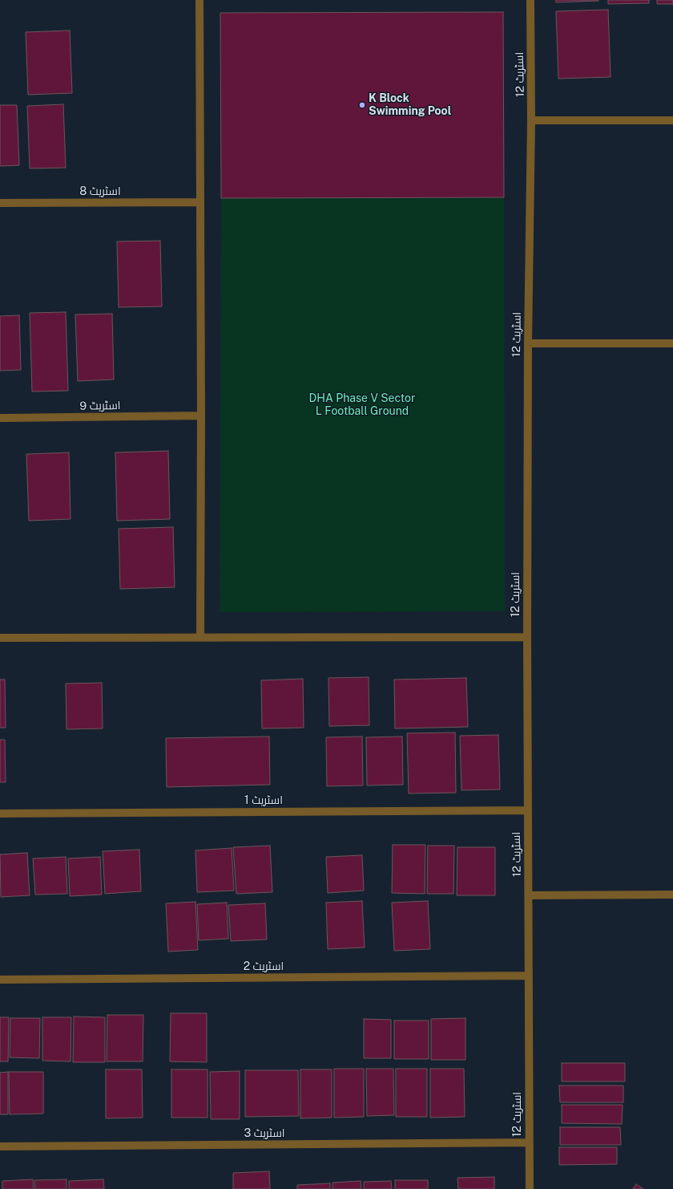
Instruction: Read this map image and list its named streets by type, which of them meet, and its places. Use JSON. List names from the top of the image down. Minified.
{"streets":{"street":["اسٹریٹ 12","اسٹریٹ 8","اسٹریٹ 9","اسٹریٹ 1","اسٹریٹ 2","اسٹریٹ 3"]},"crossings":[["اسٹریٹ 12","اسٹریٹ 1"],["اسٹریٹ 12","اسٹریٹ 2"],["اسٹریٹ 12","اسٹریٹ 3"]],"parks":["DHA Phase V Sector L Football Ground"],"places":["K Block Swimming Pool"]}
